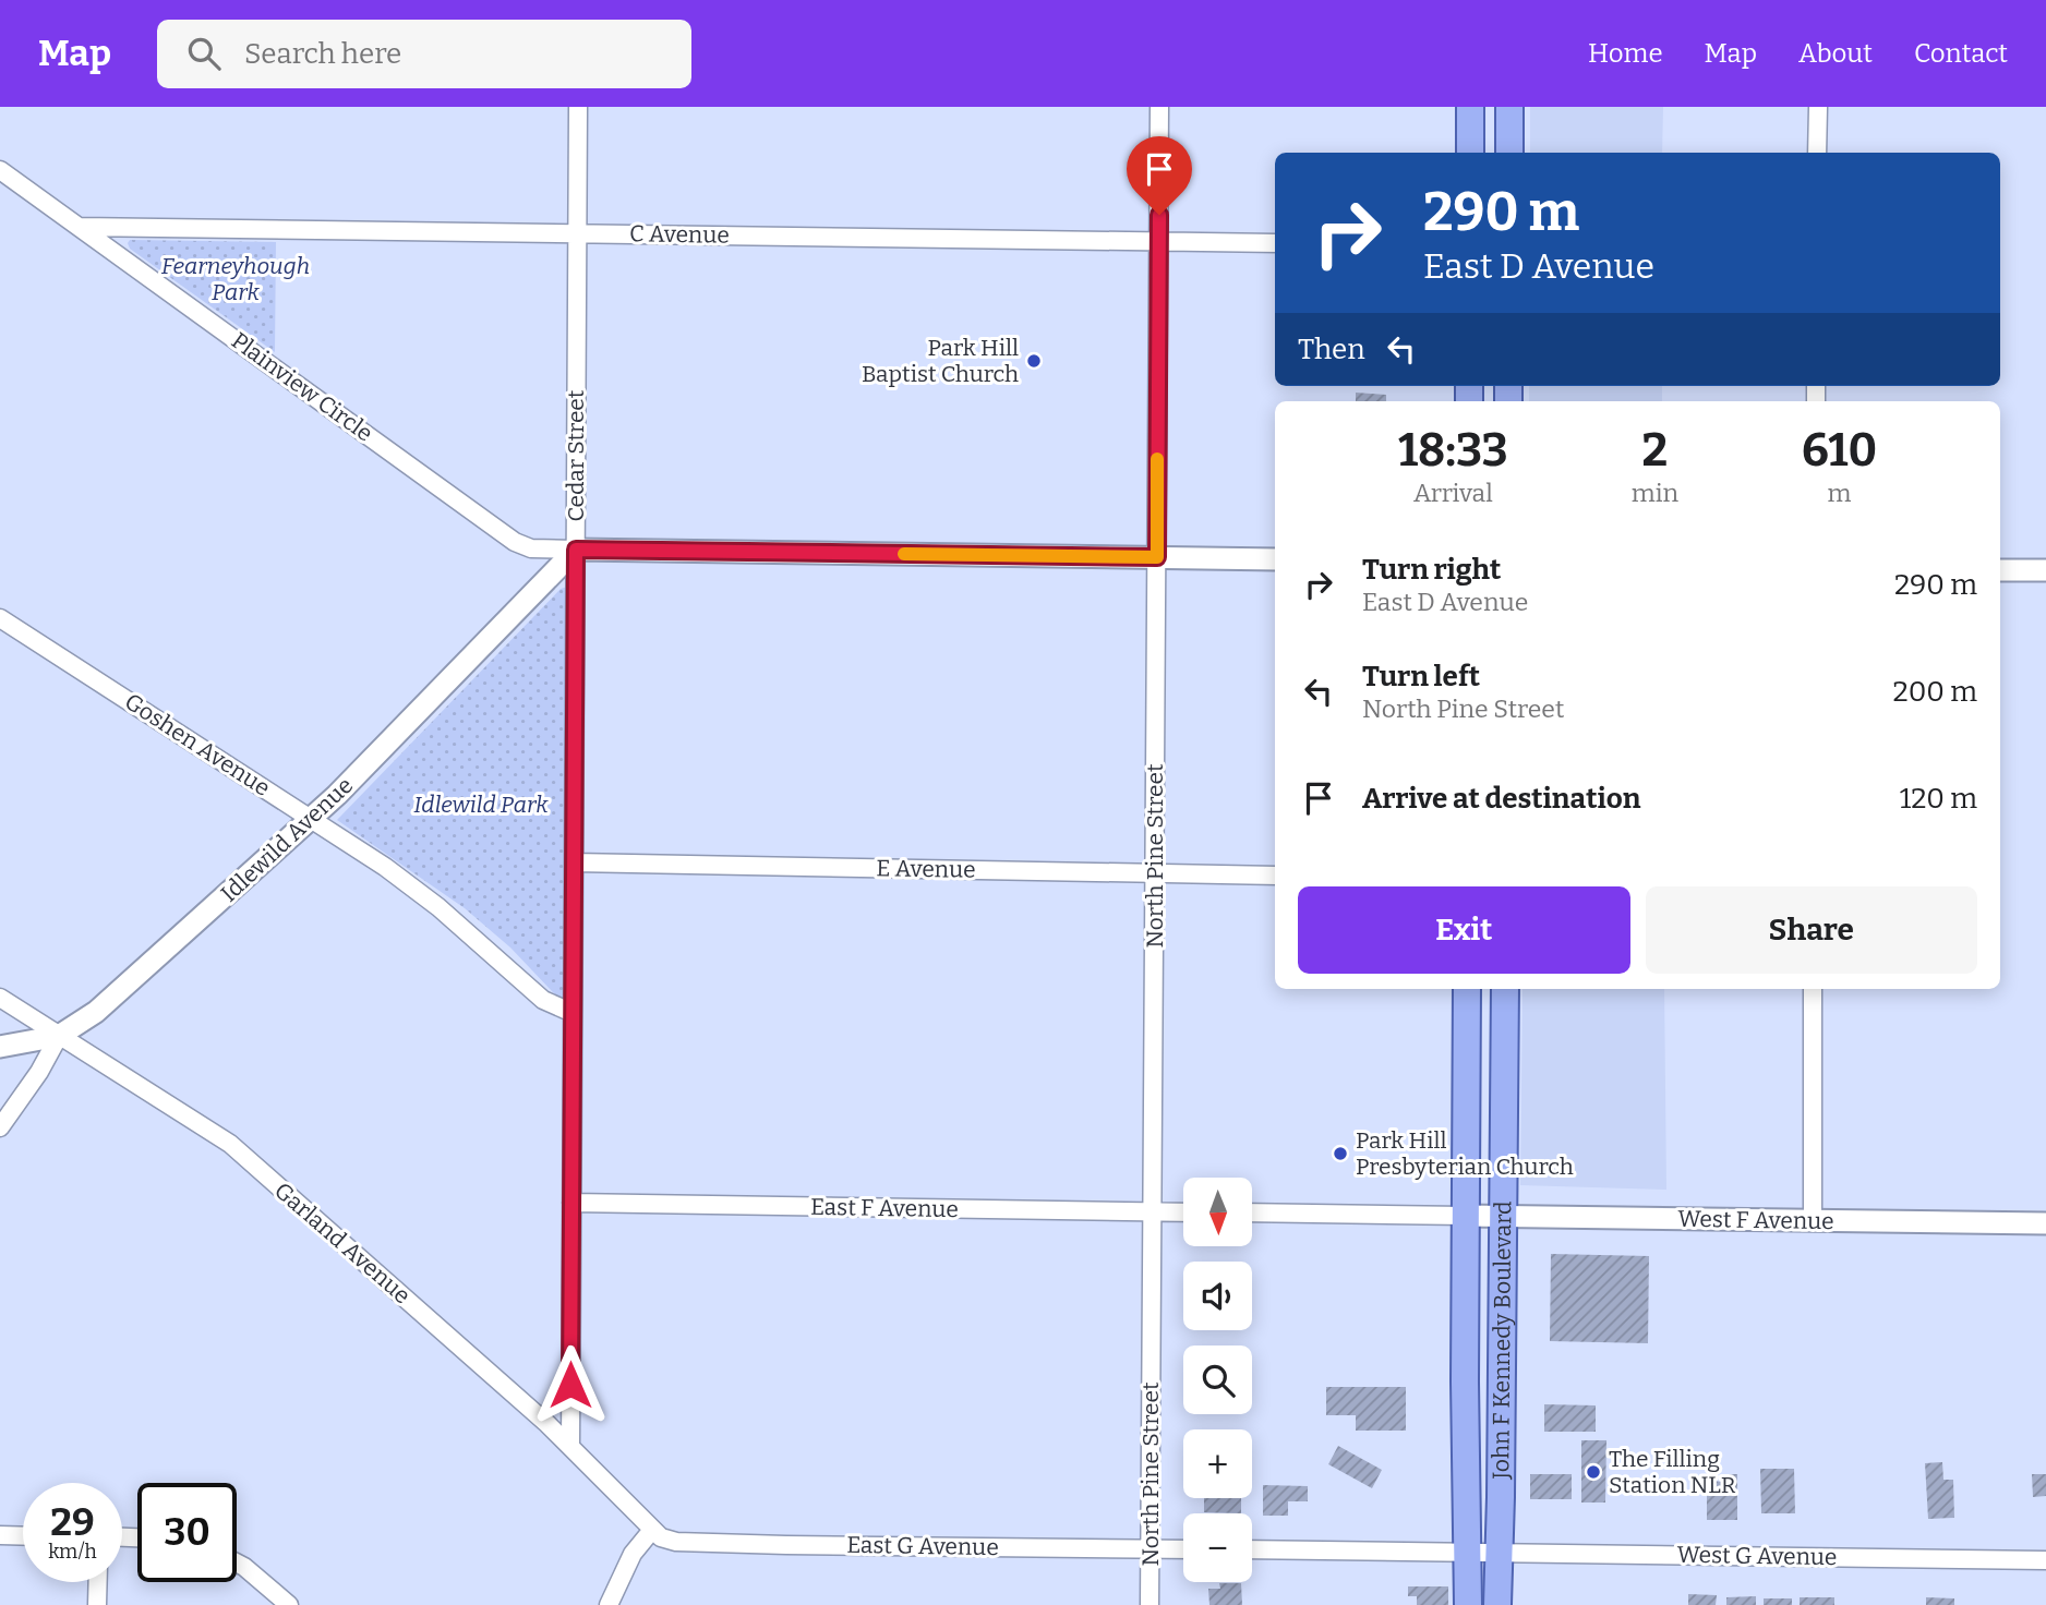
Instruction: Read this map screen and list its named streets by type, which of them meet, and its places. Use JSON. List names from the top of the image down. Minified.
{"streets":{"main road":["John F Kennedy Boulevard"],"street":["C Avenue","Plainview Circle","Cedar Street","Goshen Avenue","Idlewild Avenue","North Pine Street","E Avenue","East F Avenue","West F Avenue","Garland Avenue","East G Avenue","West G Avenue"]},"crossings":[["C Avenue","Plainview Circle"],["C Avenue","Cedar Street"],["C Avenue","North Pine Street"],["Plainview Circle","Cedar Street"],["Plainview Circle","Idlewild Avenue"],["Cedar Street","Goshen Avenue"],["Cedar Street","Idlewild Avenue"],["Cedar Street","E Avenue"],["Cedar Street","East F Avenue"],["Cedar Street","Garland Avenue"],["Goshen Avenue","Idlewild Avenue"],["Idlewild Avenue","Garland Avenue"],["North Pine Street","E Avenue"],["North Pine Street","East F Avenue"],["North Pine Street","East G Avenue"],["West F Avenue","John F Kennedy Boulevard"],["Garland Avenue","East G Avenue"],["John F Kennedy Boulevard","West G Avenue"]],"parks":["Fearneyhough Park","Idlewild Park"],"places":["Park Hill Baptist Church","Park Hill Presbyterian Church","The Filling Station NLR"],"north":"bottom","page":{"header":"Map","search":"Search here","nav":["Home","Map","About","Contact"],"turn":["290 m","East D Avenue"],"then":"Then","eta":["18:33","Arrival","2","min","610","m"],"list":[{"name":"Turn right","note":"East D Avenue","value":"290 m"},{"name":"Turn left","note":"North Pine Street","value":"200 m"},{"name":"Arrive at destination","value":"120 m"}],"buttons":["Exit","Share"],"map_buttons":["+","−"],"speed":"29 km/h","limit":"30"}}
